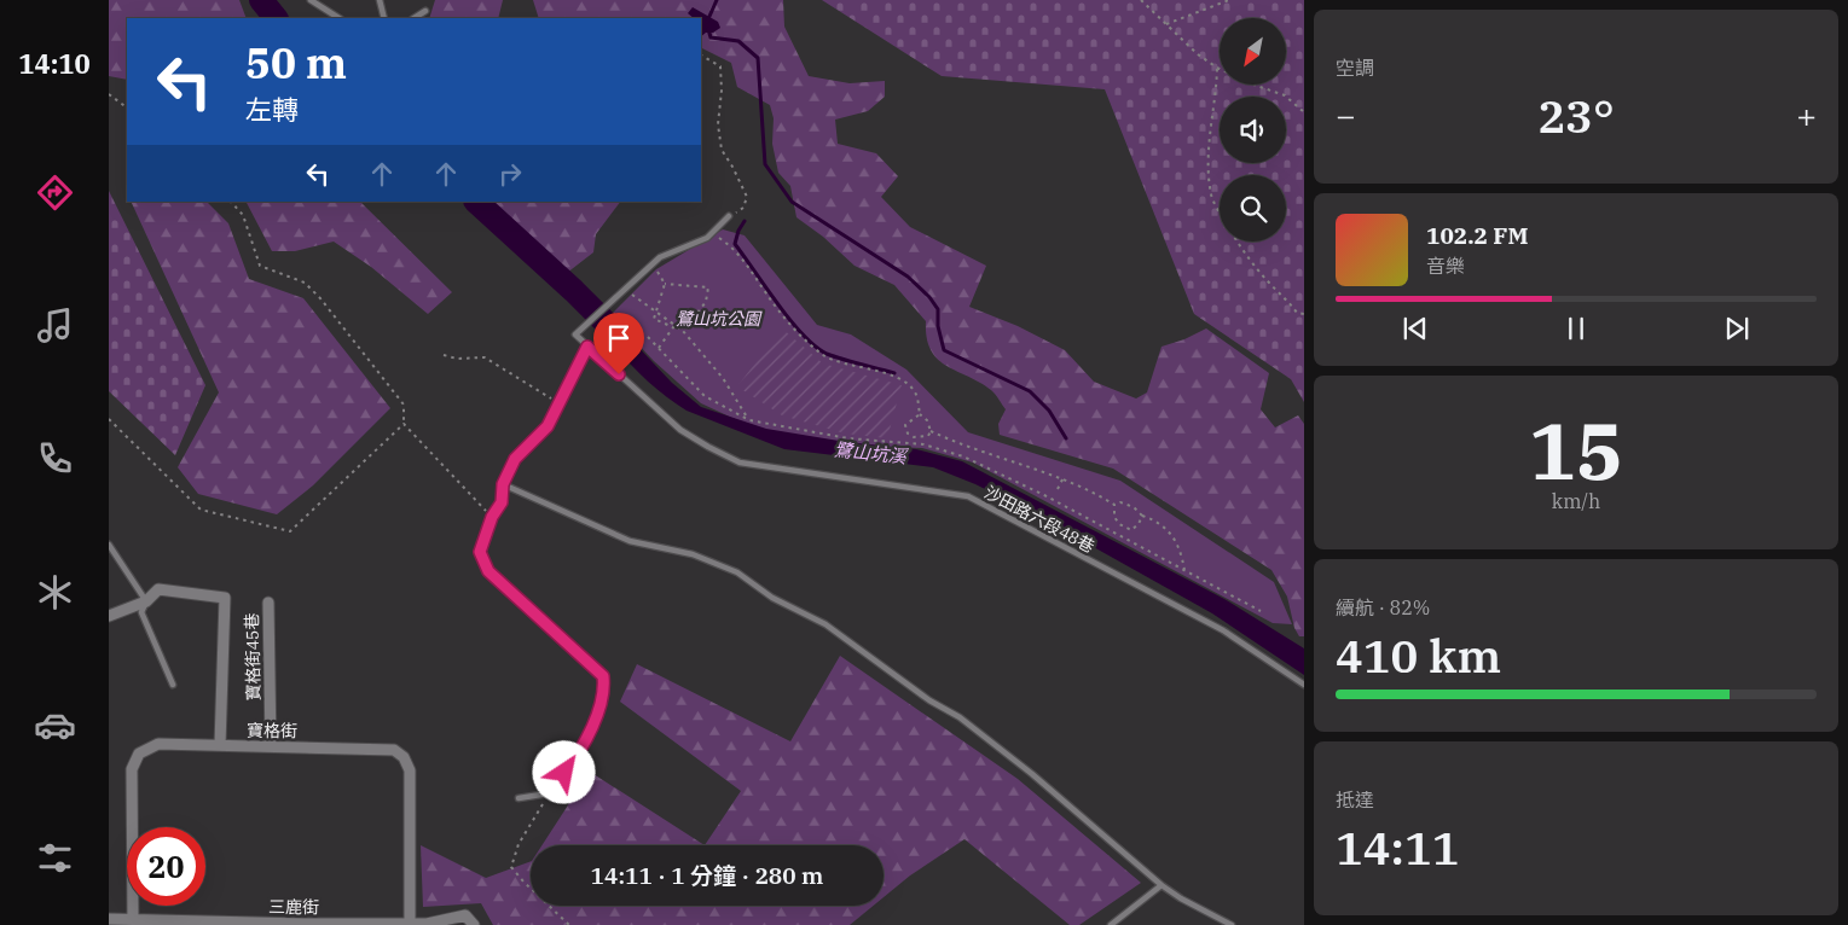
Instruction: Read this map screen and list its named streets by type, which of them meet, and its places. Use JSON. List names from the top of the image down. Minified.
{"streets":{"street":["寶格街45巷","寶格街","三鹿街"],"lane":["沙田路六段48巷"]},"crossings":[["寶格街45巷","寶格街"],["寶格街","三鹿街"]],"water":["鷺山坑溪"],"parks":["鷺山坑公園"],"north":"bottom left","page":{"tabs":"14:10","tile":["空調",["15","km/h"],["續航 · 82%","410 km"],["抵達","14:11"]],"turn":["50 m","左轉"],"heat":["−","23°","+"],"song":["102.2 FM","音樂"],"limit":"20","trip":"14:11 · 1 分鐘 · 280 m"}}
